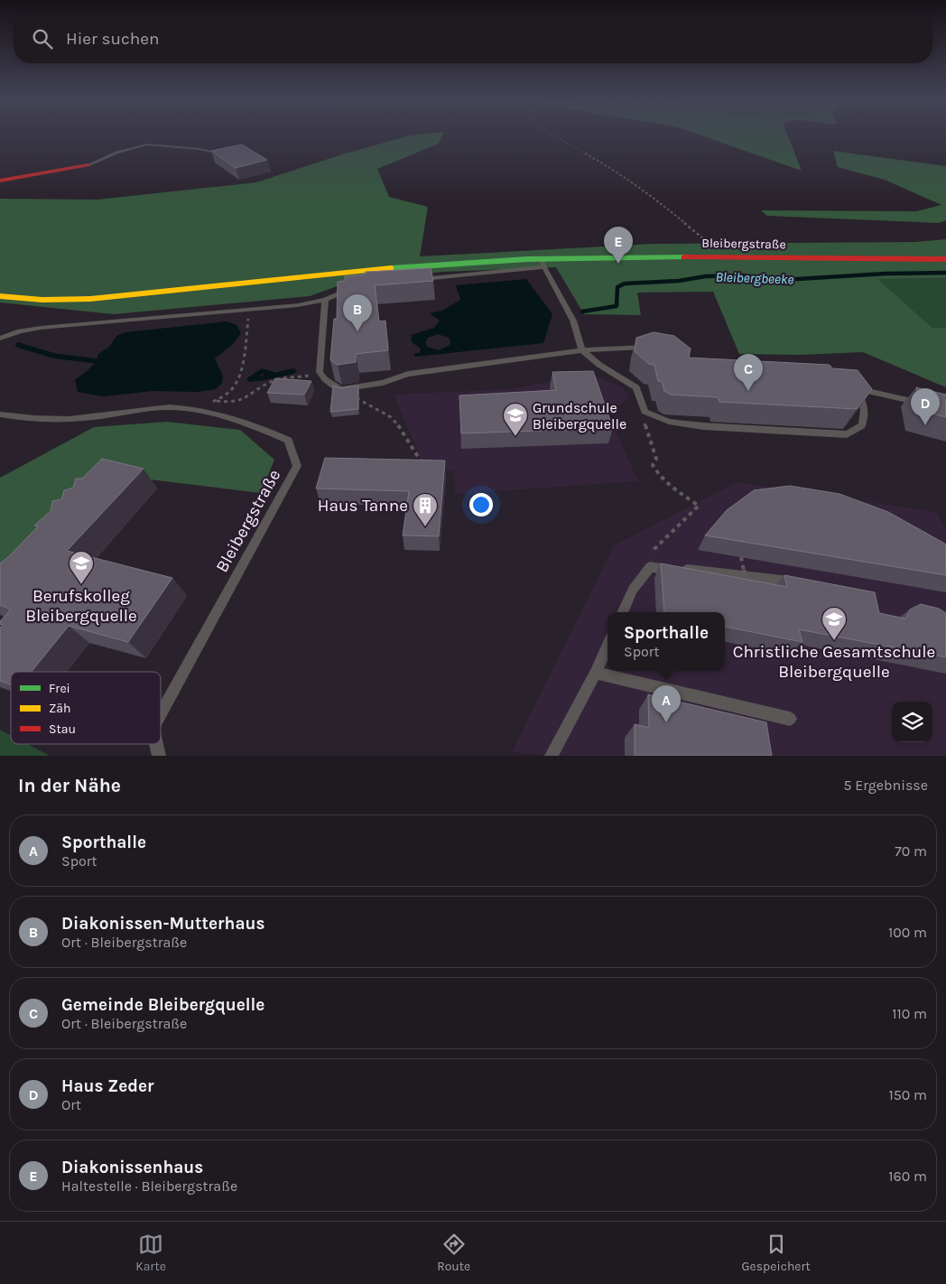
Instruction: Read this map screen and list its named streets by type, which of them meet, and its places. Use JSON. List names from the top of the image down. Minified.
{"streets":{"street":["Bleibergstraße"]},"water":["Bleibergbeeke"],"places":{"school or university":["Grundschule Bleibergquelle","Berufskolleg Bleibergquelle","Christliche Gesamtschule Bleibergquelle"],"building":["Haus Tanne"]},"legend":["Frei","Zäh","Stau"],"page":{"search":"Hier suchen","pins":["E","B","C","D","A"],"popup":["Sporthalle","Sport"],"heading":["In der Nähe","5 Ergebnisse"],"list":[{"mark":"A","name":"Sporthalle","note":"Sport","value":"70 m"},{"mark":"B","name":"Diakonissen-Mutterhaus","note":"Ort · Bleibergstraße","value":"100 m"},{"mark":"C","name":"Gemeinde Bleibergquelle","note":"Ort · Bleibergstraße","value":"110 m"},{"mark":"D","name":"Haus Zeder","note":"Ort","value":"150 m"},{"mark":"E","name":"Diakonissenhaus","note":"Haltestelle · Bleibergstraße","value":"160 m"}],"nav":["Karte","Route","Gespeichert"]}}
